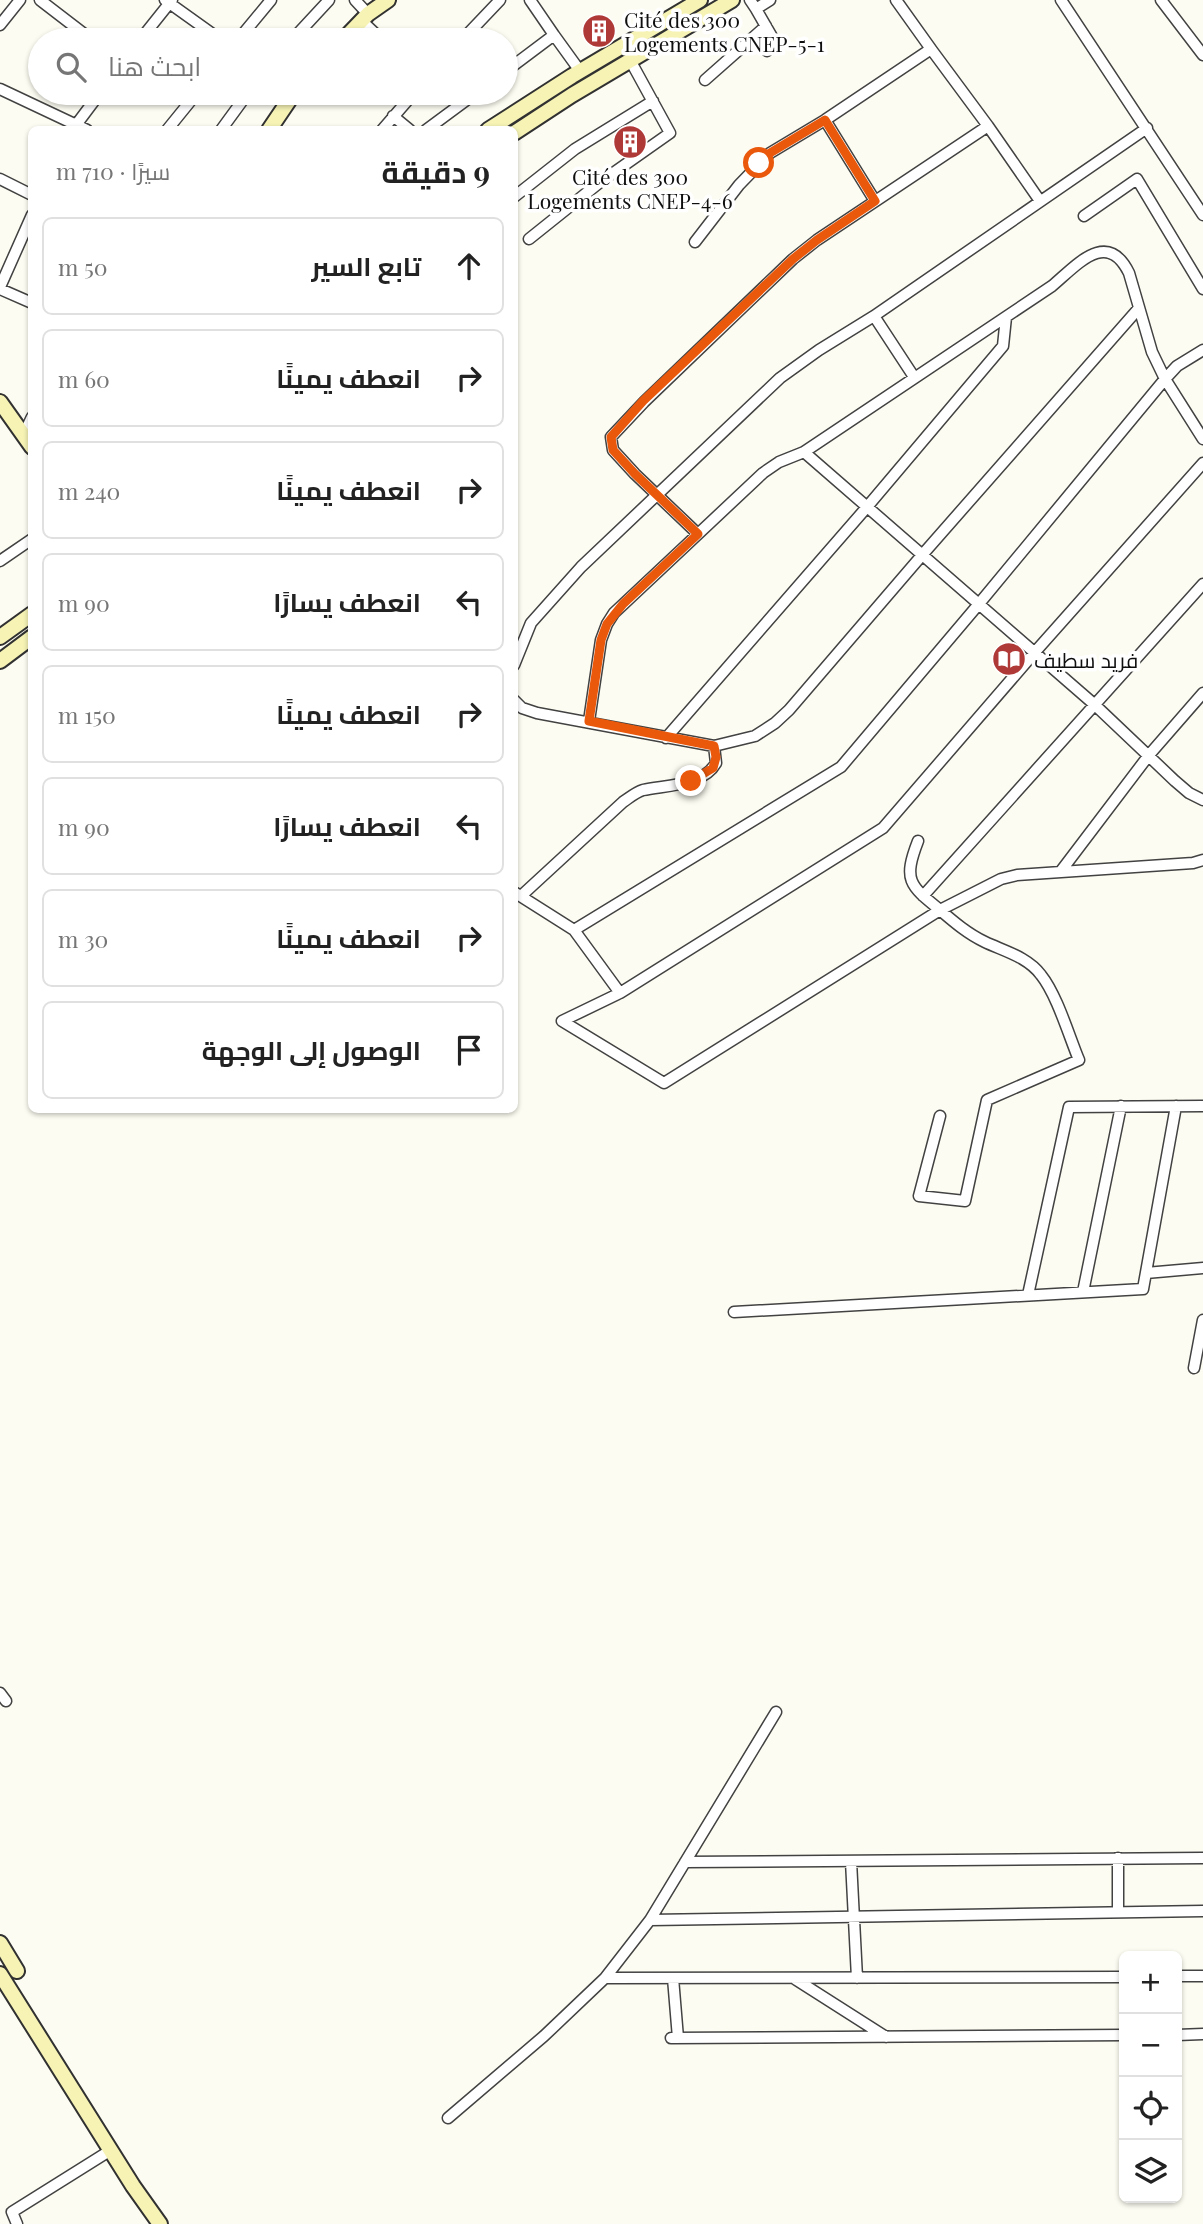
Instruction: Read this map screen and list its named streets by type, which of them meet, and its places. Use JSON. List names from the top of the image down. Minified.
{"places":{"building":["Cité des 300 Logements CNEP-5-1","Cité des 300 Logements CNEP-4-6"],"library":["فريد سطيف"]},"page":{"search":"ابحث هنا","heading":["9 دقيقة","سيرًا · 710 m"],"list":[["تابع السير","50 m"],["انعطف يمينًا","60 m"],["انعطف يمينًا","240 m"],["انعطف يسارًا","90 m"],["انعطف يمينًا","150 m"],["انعطف يسارًا","90 m"],["انعطف يمينًا","30 m"],"الوصول إلى الوجهة"],"map_buttons":["+","−"]}}
